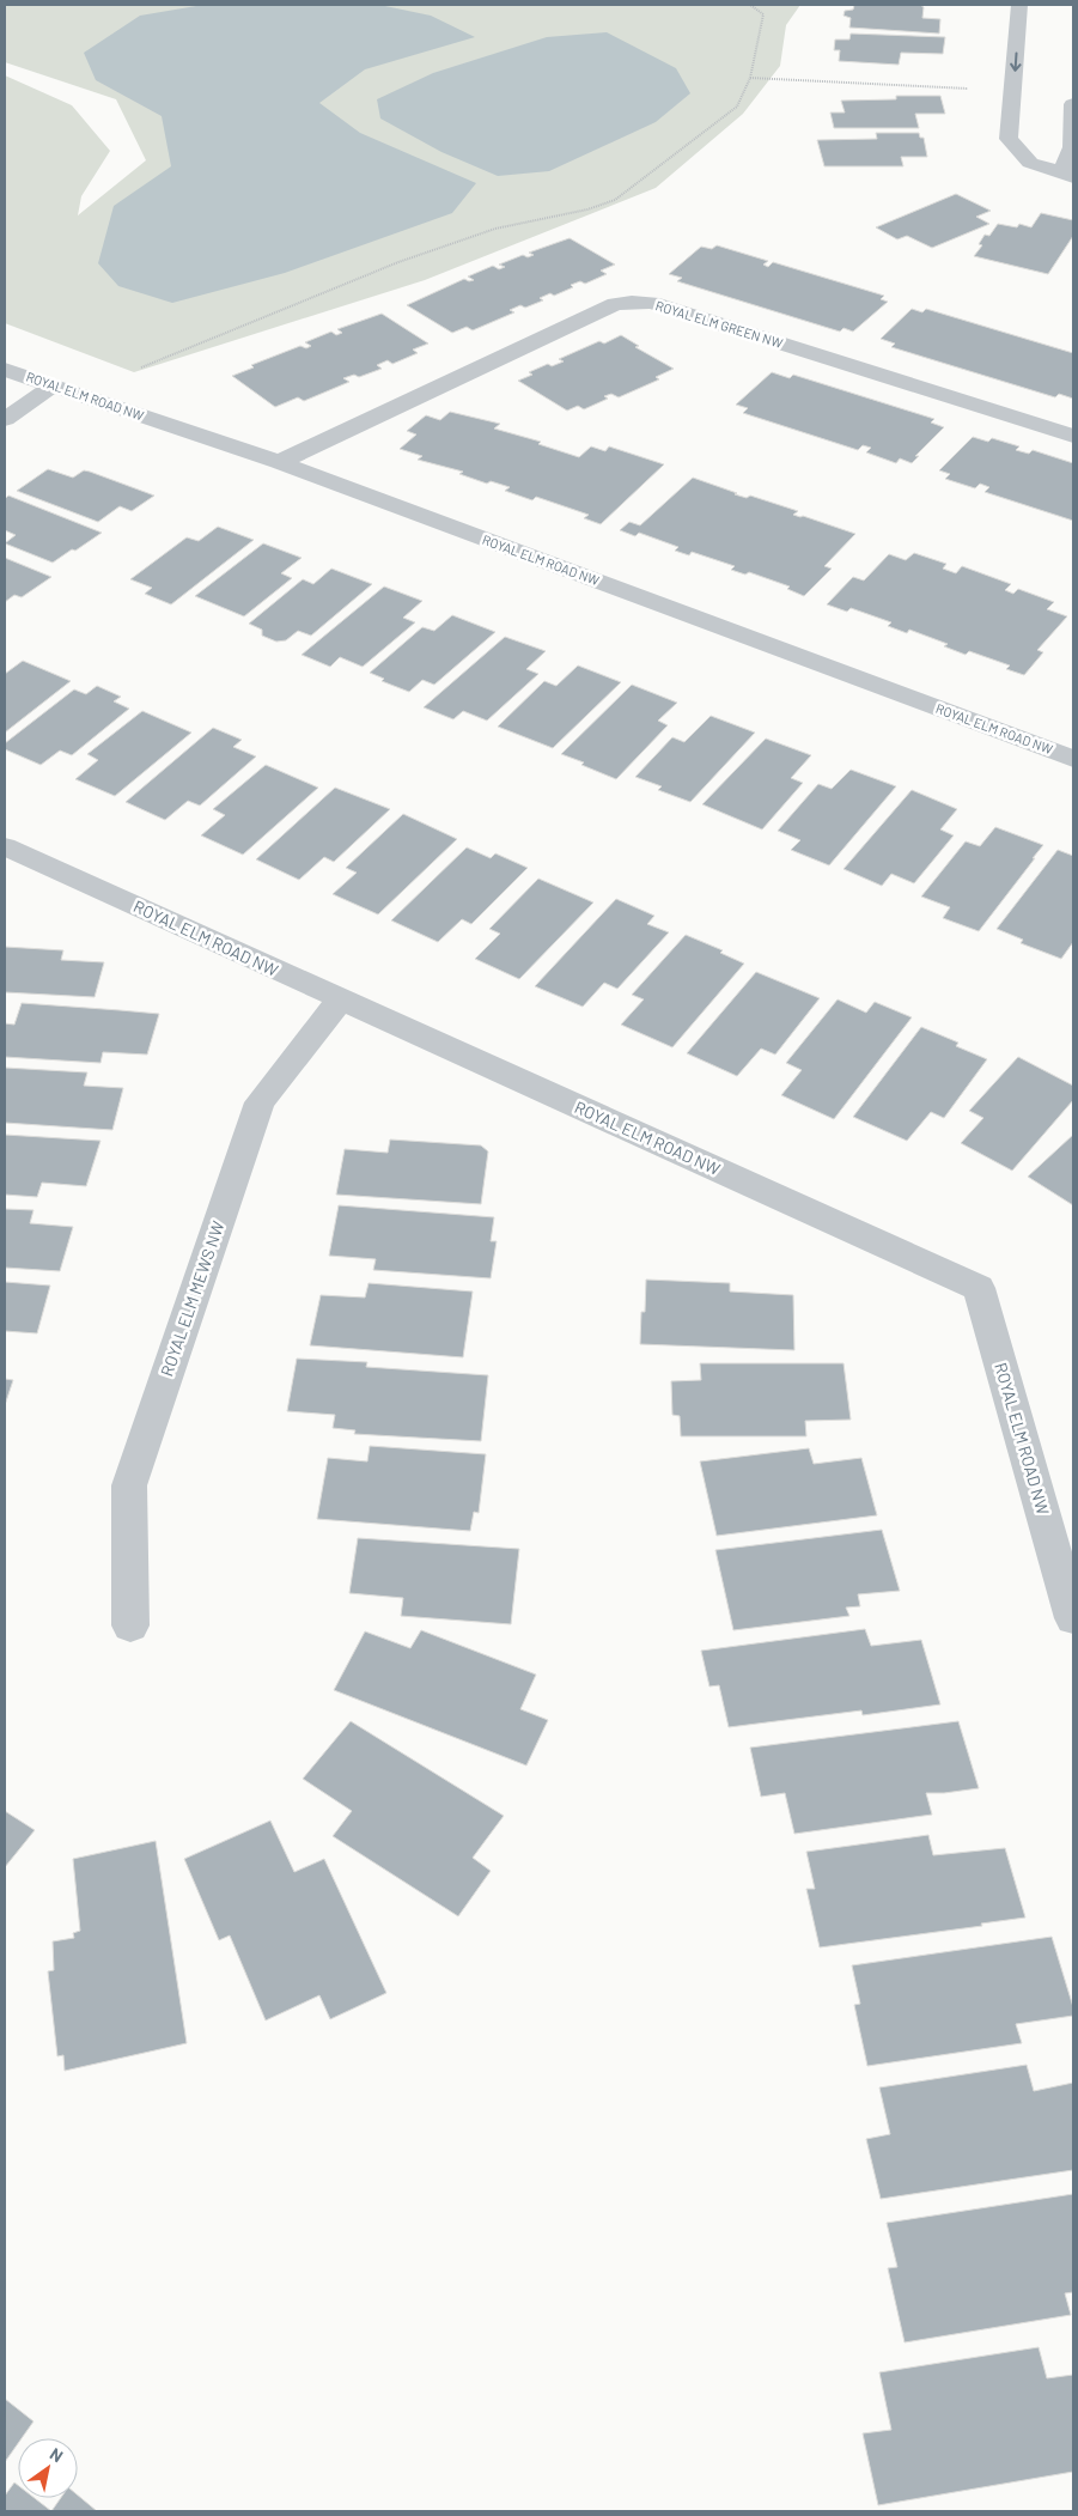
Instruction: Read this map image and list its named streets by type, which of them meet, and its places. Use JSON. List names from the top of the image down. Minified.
{"streets":{"street":["ROYAL ELM GREEN NW","ROYAL ELM ROAD NW","ROYAL ELM MEWS NW"]},"crossings":[["ROYAL ELM GREEN NW","ROYAL ELM ROAD NW"],["ROYAL ELM ROAD NW","ROYAL ELM MEWS NW"]],"north":"top right"}
